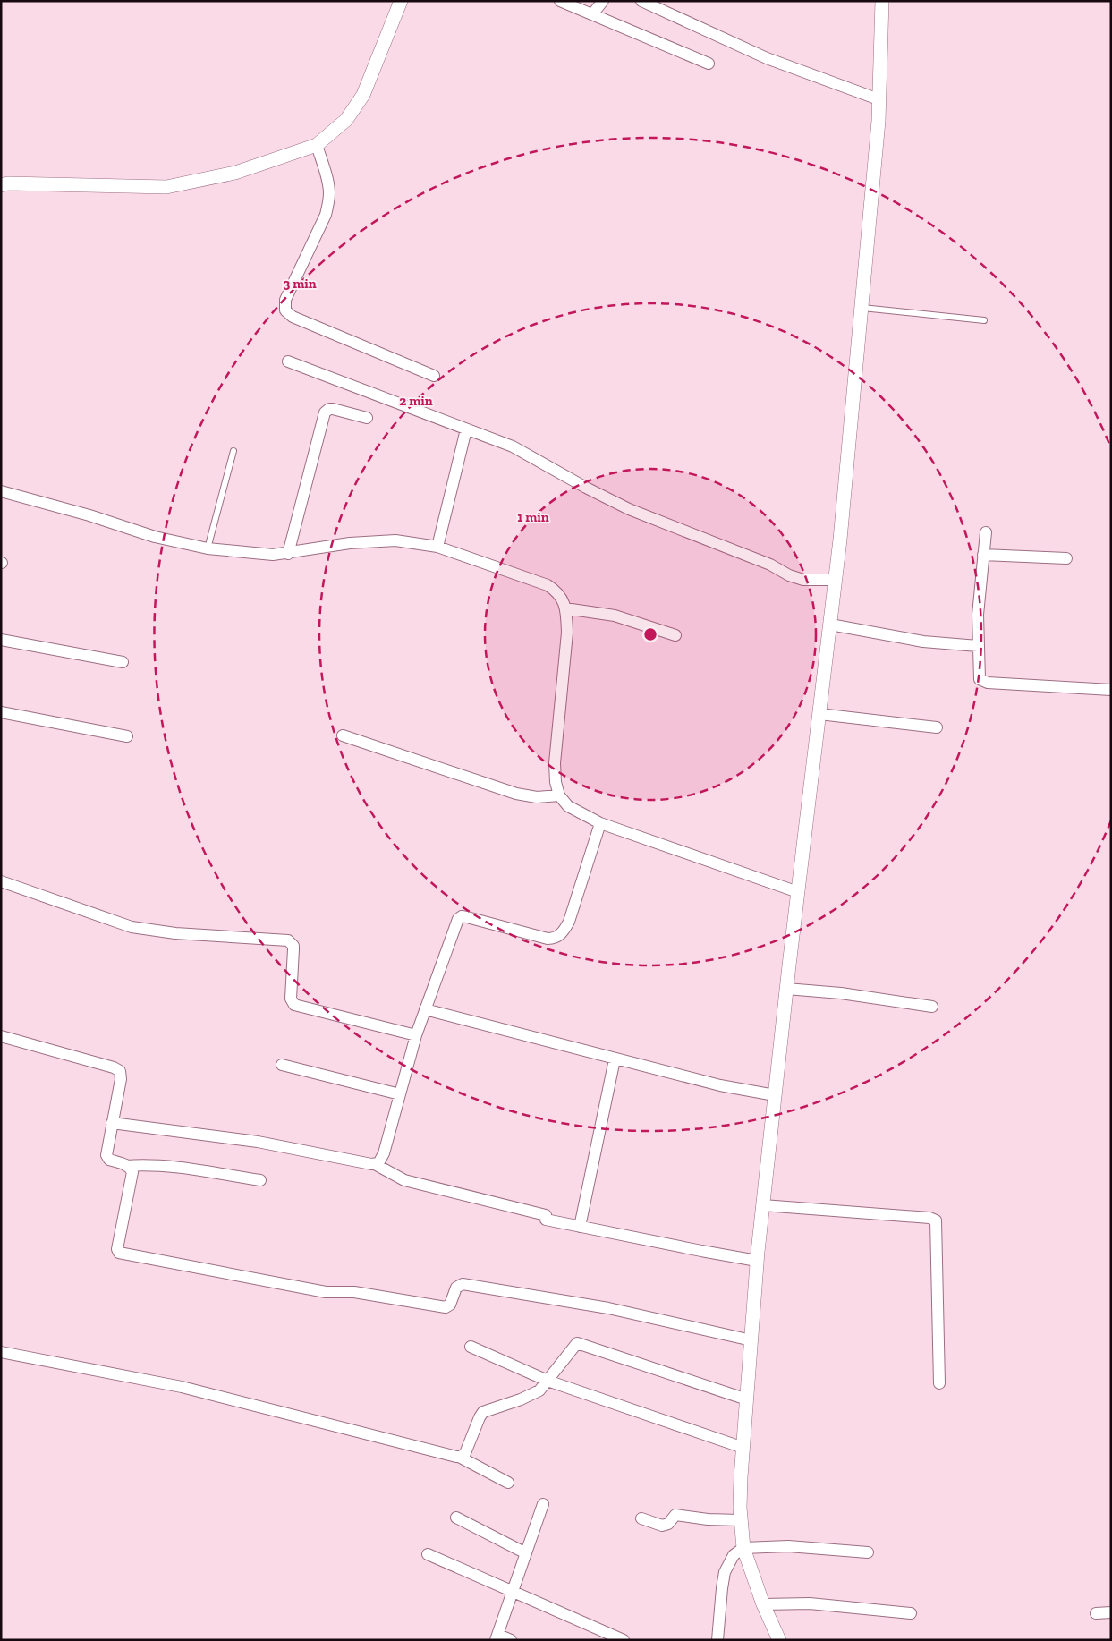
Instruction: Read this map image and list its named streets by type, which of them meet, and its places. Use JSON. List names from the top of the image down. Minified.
{"rings":["3 min","2 min","1 min"]}
